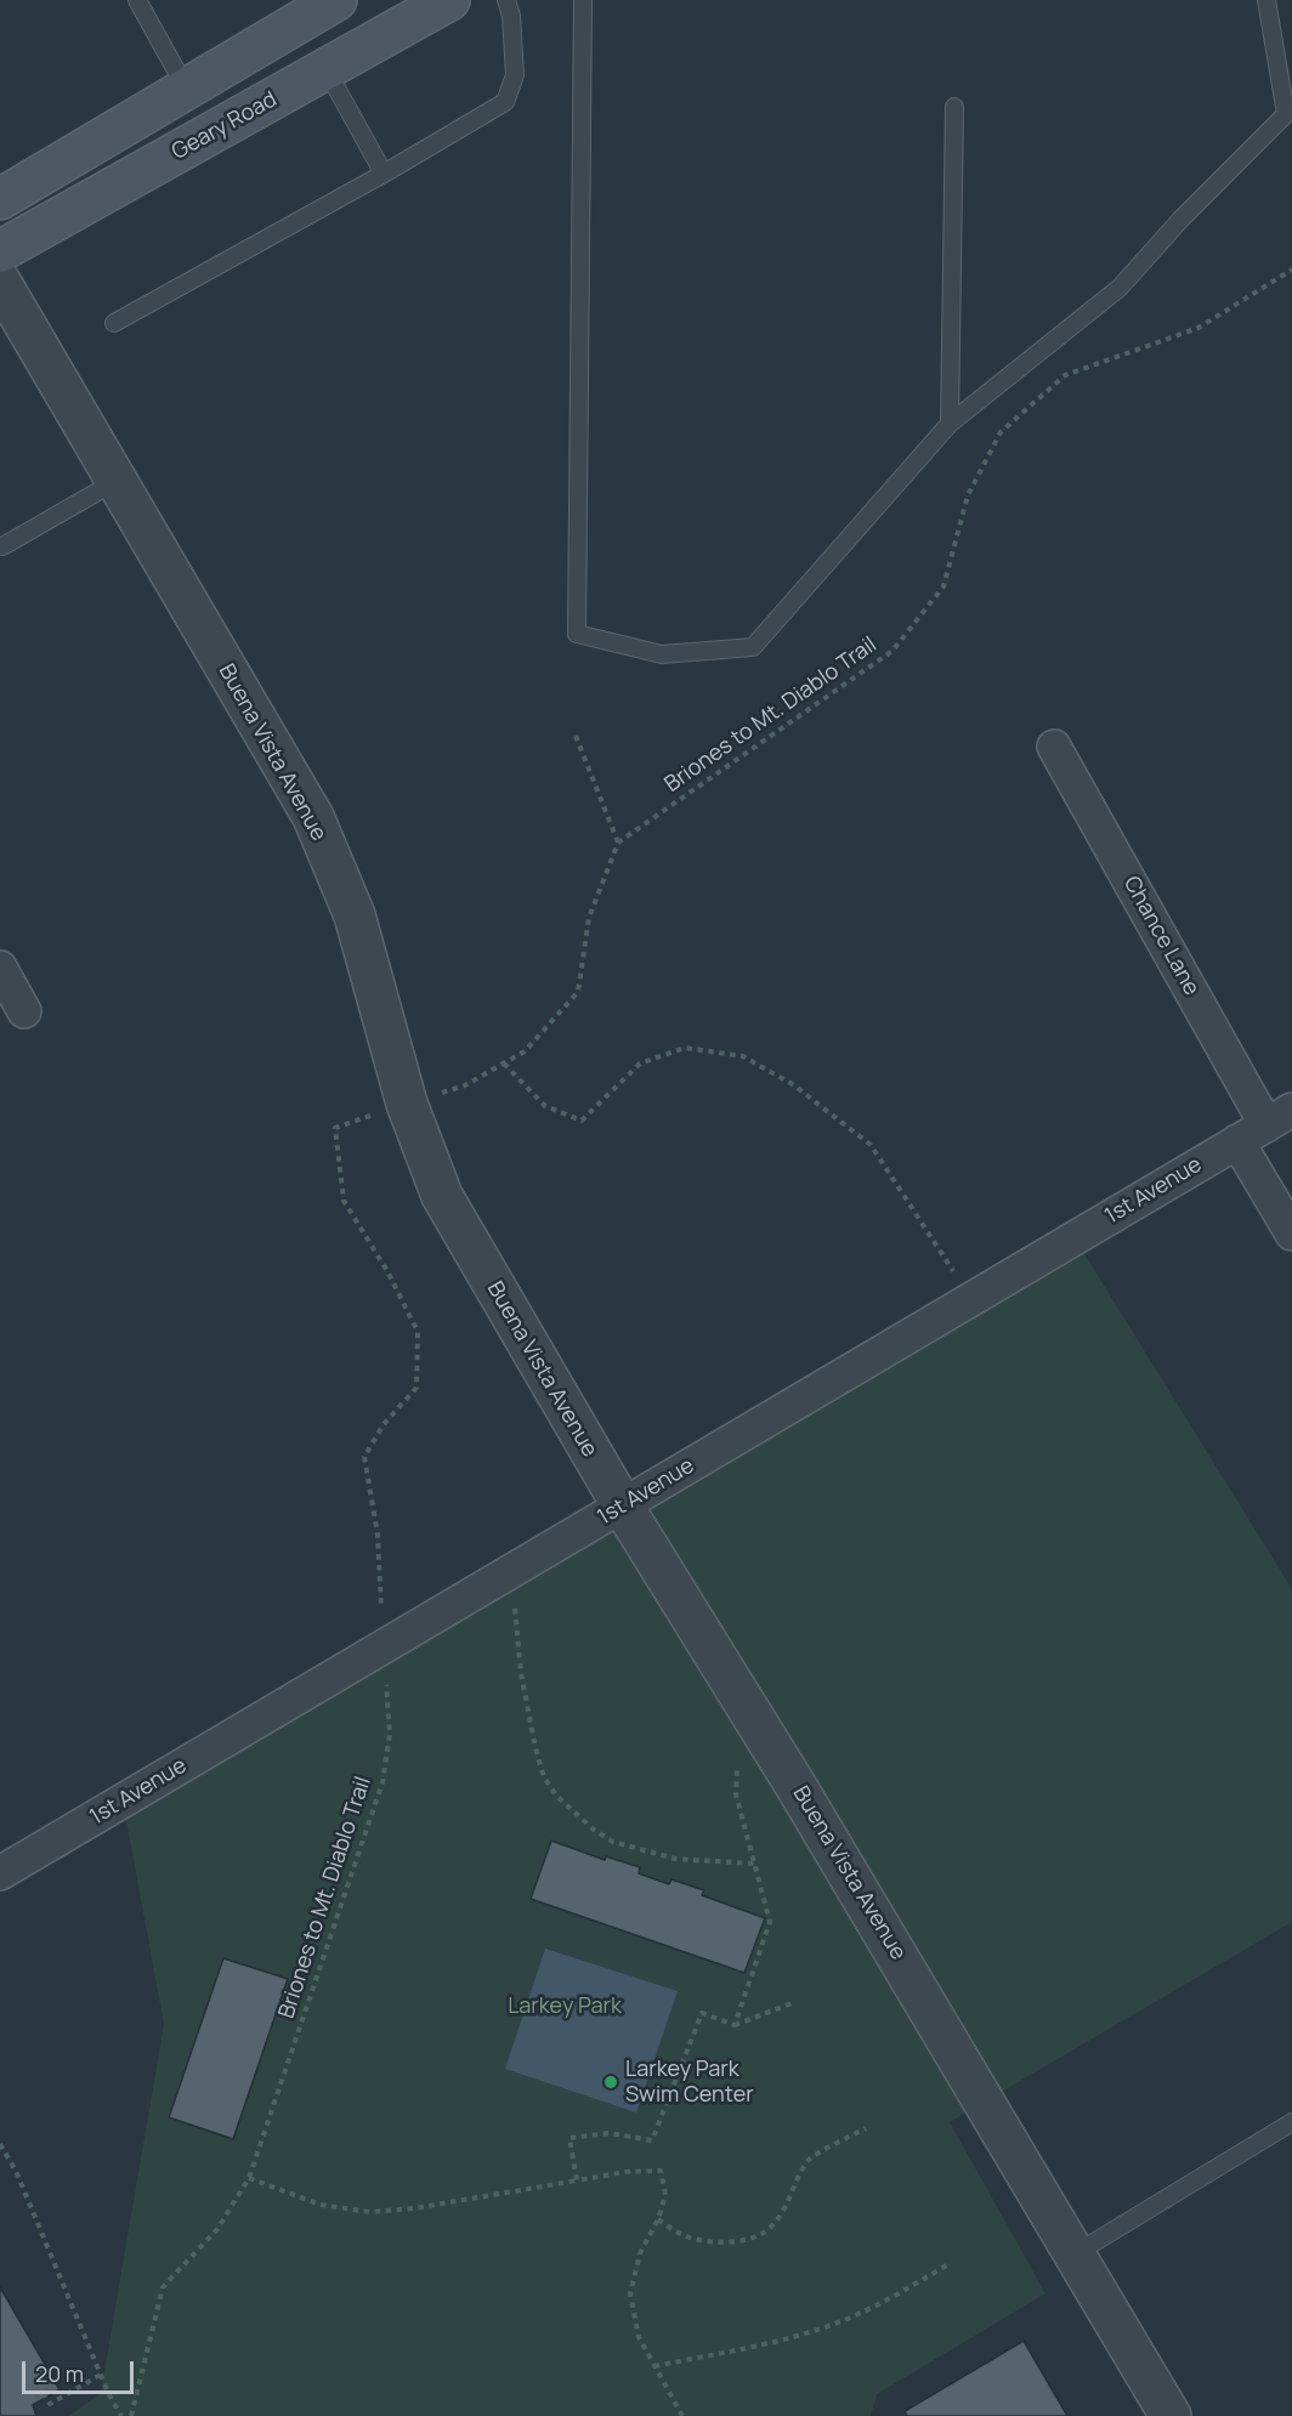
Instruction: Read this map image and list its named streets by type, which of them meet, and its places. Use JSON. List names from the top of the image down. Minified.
{"streets":{"main road":["Geary Road"],"street":["Buena Vista Avenue","Chance Lane","1st Avenue"],"path":["Briones to Mt. Diablo Trail"]},"crossings":[["Briones to Mt. Diablo Trail","Buena Vista Avenue"],["Briones to Mt. Diablo Trail","1st Avenue"],["Buena Vista Avenue","1st Avenue"],["Chance Lane","1st Avenue"]],"parks":["Larkey Park"],"places":["Larkey Park Swim Center"],"scale_bar":"20 m"}
